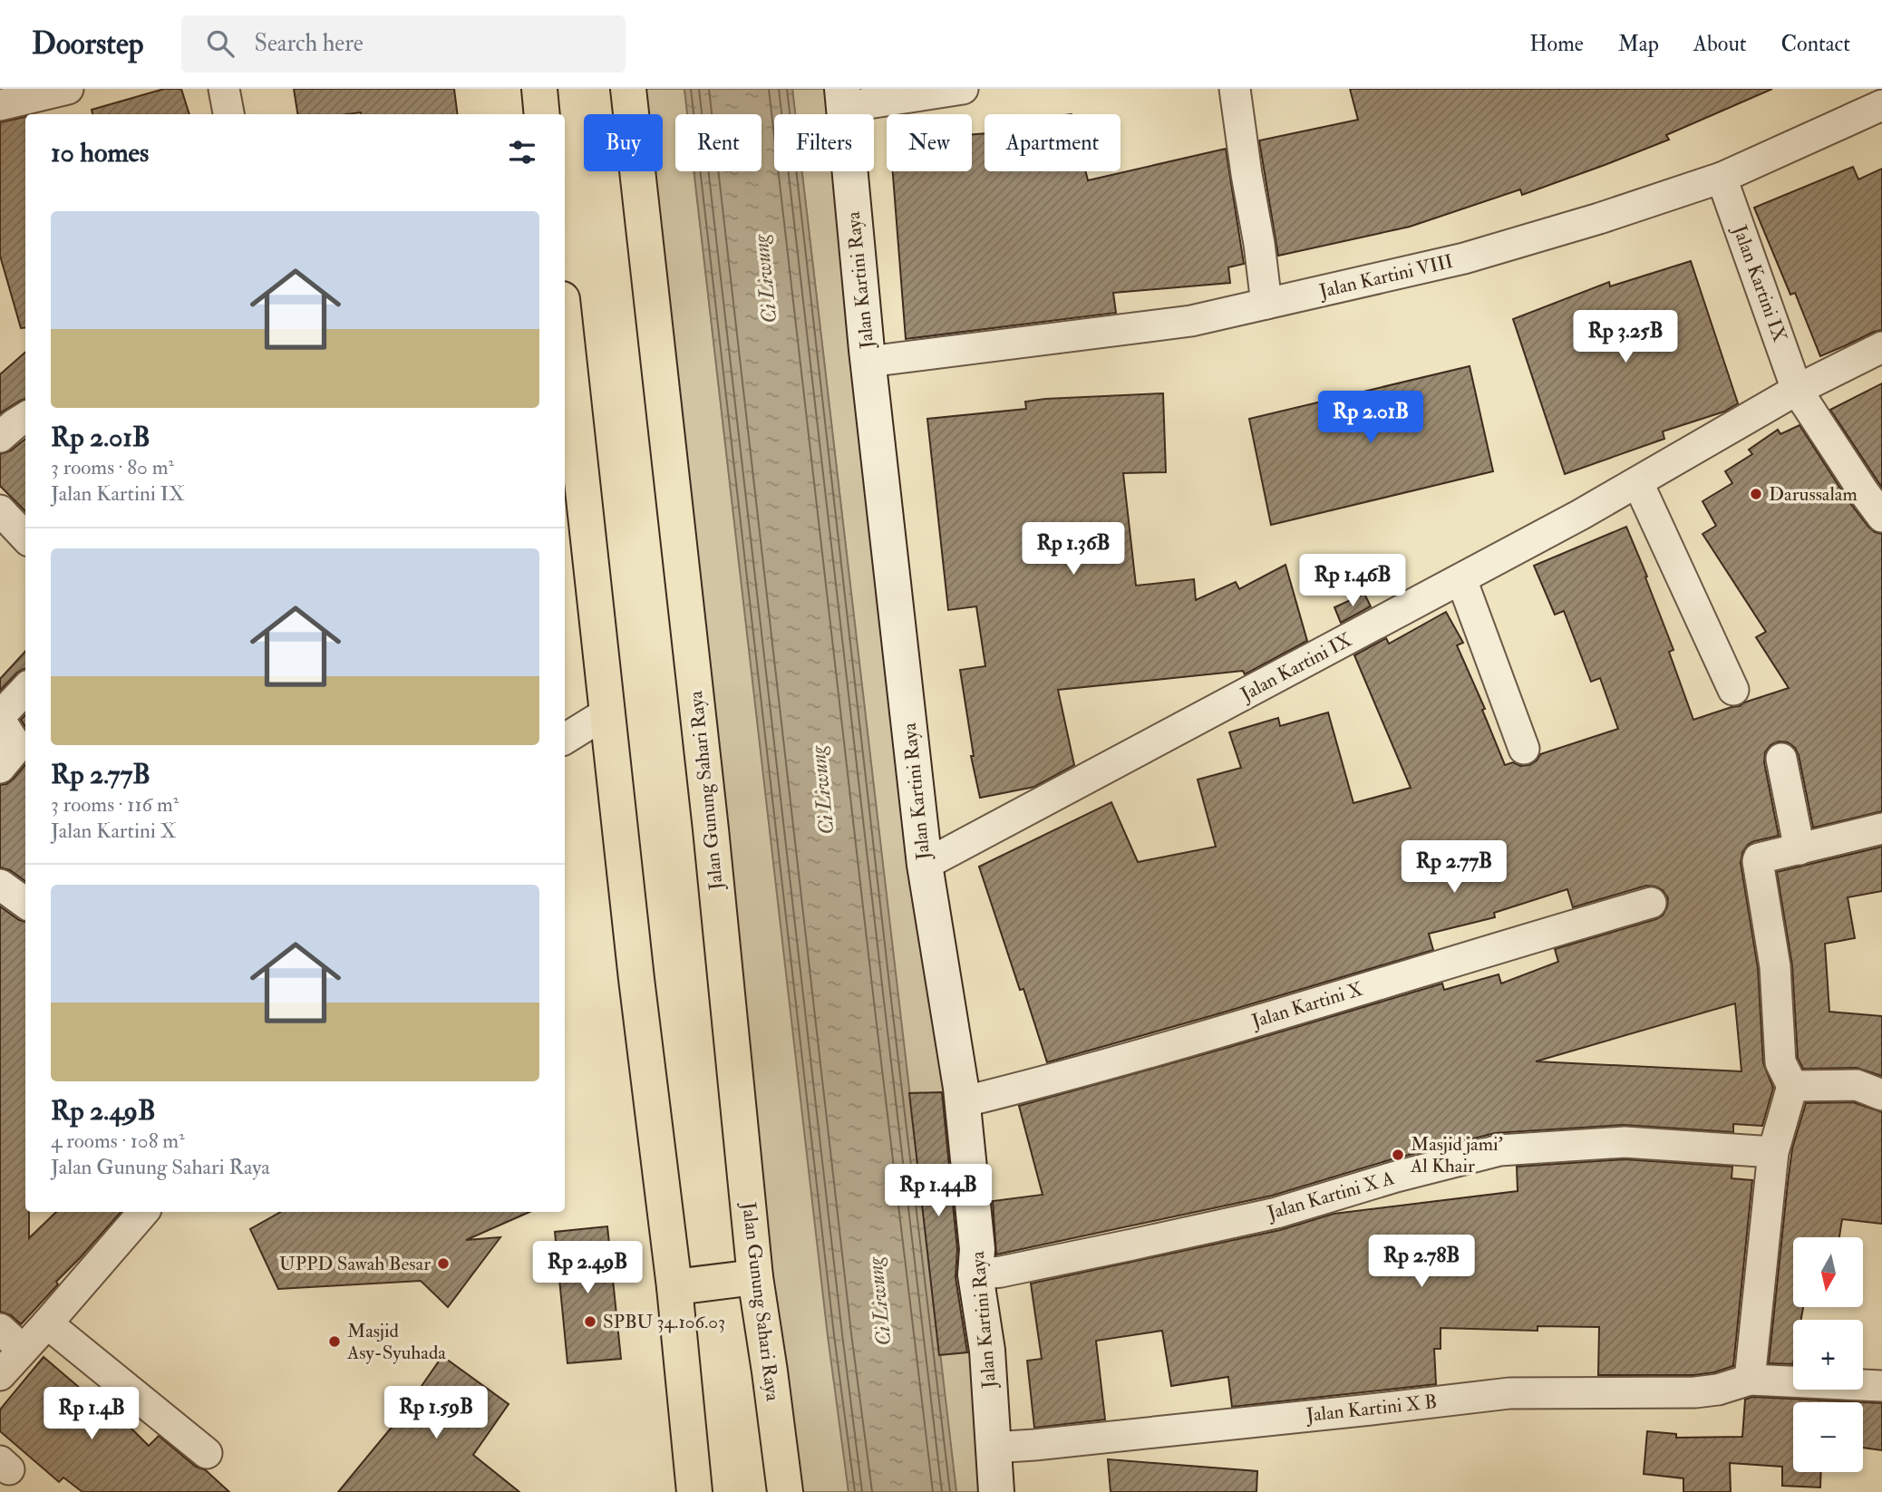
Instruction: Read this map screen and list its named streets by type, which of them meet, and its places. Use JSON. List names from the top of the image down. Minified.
{"streets":{"main road":["Jalan Gunung Sahari Raya"],"street":["Jalan Kartini VIII","Jalan Kartini Raya","Jalan Kartini IX","Jalan Kartini X","Jalan Kartini X A","Jalan Kartini X B"]},"crossings":[["Jalan Kartini VIII","Jalan Kartini Raya"],["Jalan Kartini VIII","Jalan Kartini IX"],["Jalan Kartini Raya","Jalan Kartini IX"],["Jalan Kartini Raya","Jalan Kartini X"],["Jalan Kartini Raya","Jalan Kartini X A"],["Jalan Kartini Raya","Jalan Kartini X B"]],"water":["Ci Liwung"],"places":["Darussalam","Masjid jami' Al Khair","UPPD Sawah Besar","SPBU 34.106.03","Masjid Asy-Syuhada"],"north":"bottom","page":{"header":"Doorstep","search":"Search here","nav":["Home","Map","About","Contact"],"chip":["Buy","Rent","Filters","New","Apartment"],"heading":"10 homes","list":[{"name":"Rp 2.01B","note":"3 rooms · 80 m² · Jalan Kartini IX"},{"name":"Rp 2.77B","note":"3 rooms · 116 m² · Jalan Kartini X"},{"name":"Rp 2.49B","note":"4 rooms · 108 m² · Jalan Gunung Sahari Raya"}],"price":["Rp 3.25B","Rp 2.01B","Rp 1.36B","Rp 1.46B","Rp 2.77B","Rp 1.44B","Rp 2.78B","Rp 2.49B","Rp 1.59B","Rp 1.4B"],"map_buttons":["+","−"]}}
